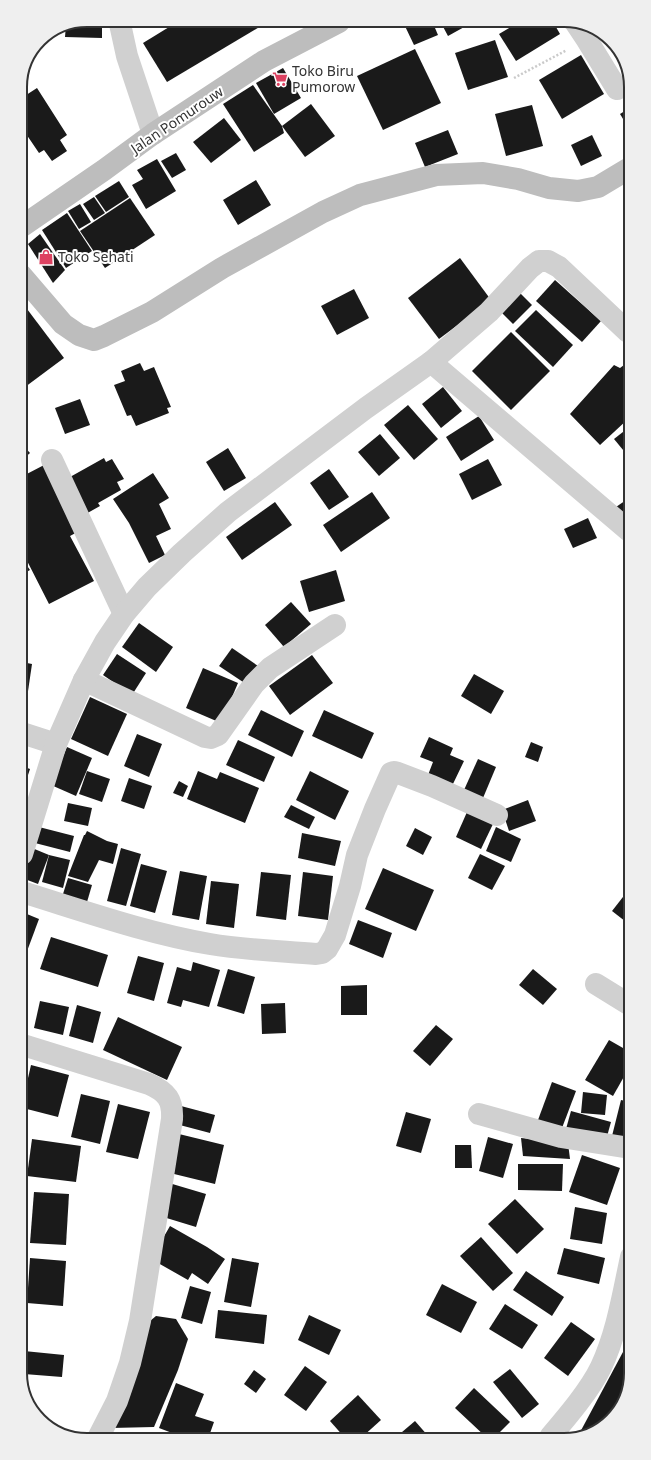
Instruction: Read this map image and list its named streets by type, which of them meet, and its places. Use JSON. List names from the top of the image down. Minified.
{"streets":{"street":["Jalan Pomurouw"]},"places":{"supermarket":["Toko Biru Pumorow"],"shop":["Toko Sehati"]}}
